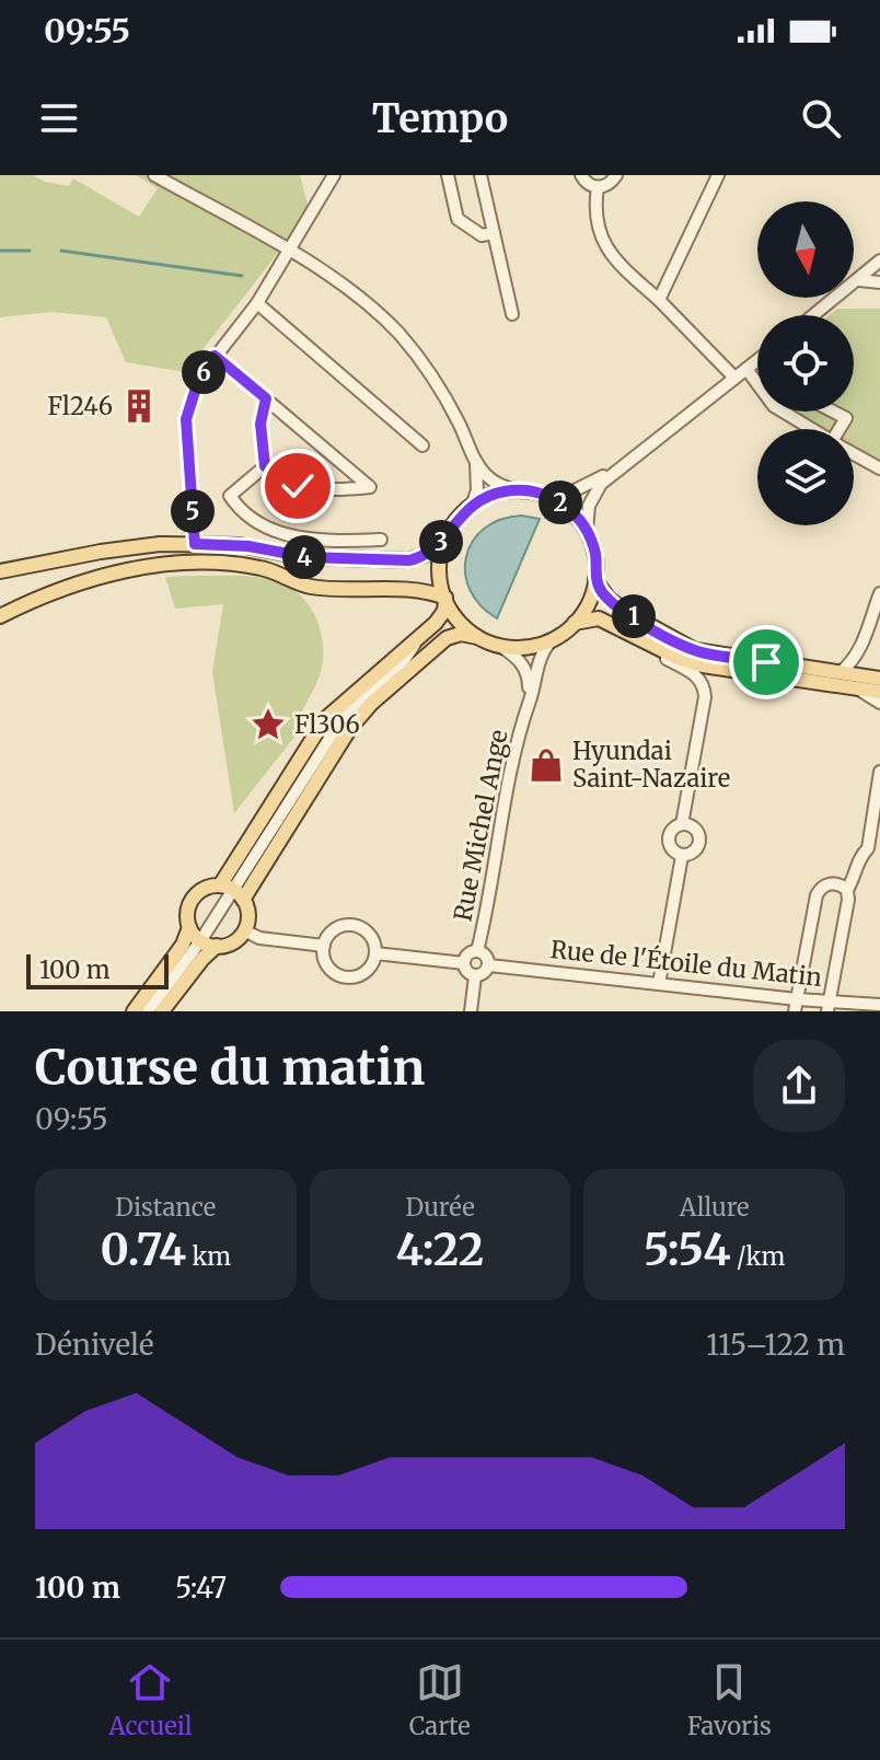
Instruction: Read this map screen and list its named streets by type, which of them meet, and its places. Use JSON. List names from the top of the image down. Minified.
{"streets":{"street":["Rue Michel Ange","Rue de l'Étoile du Matin"]},"crossings":[["Rue Michel Ange","Rue de l'Étoile du Matin"]],"places":{"building":["Fl246"],"place":["Fl306"],"shop":["Hyundai Saint-Nazaire"]},"scale_bar":"100 m","north":"bottom","page":{"status":"09:55","header":"Tempo","pins":["6","2","5","3","4","1"],"scale":"100 m","heading":["Course du matin","09:55"],"stats":[["Distance","0.74 km"],["Durée","4:22"],["Allure","5:54 /km"]],"chart":["Dénivelé","115–122 m"],"list":[{"name":"100 m","note":"5:47"}],"tabs":["Accueil","Carte","Favoris"]}}
